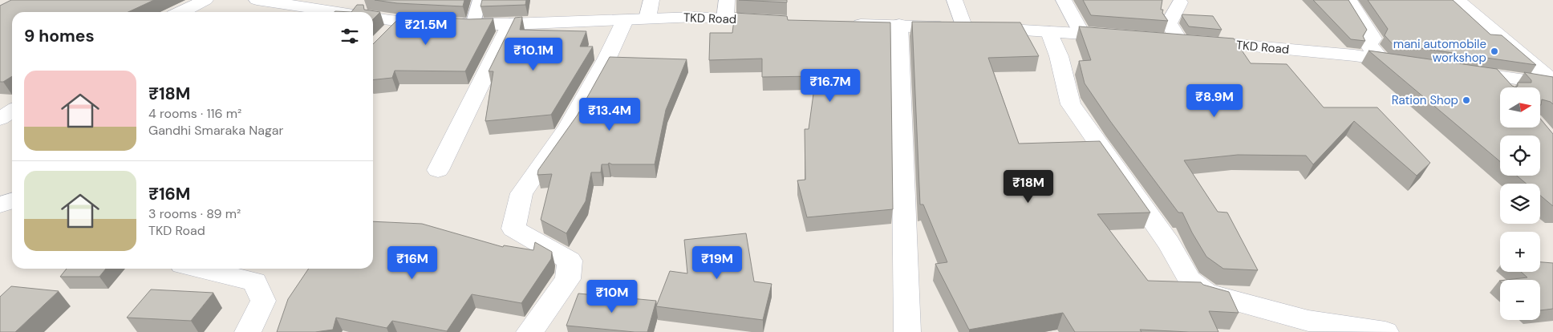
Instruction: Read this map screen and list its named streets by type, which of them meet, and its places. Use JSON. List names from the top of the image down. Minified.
{"streets":{"street":["TKD Road"]},"places":["mani automobile workshop","Ration Shop"],"north":"right","page":{"price":["₹21.5M","₹10.1M","₹16.7M","₹8.9M","₹13.4M","₹18M","₹16M","₹19M","₹10M"],"heading":"9 homes","list":[{"name":"₹18M","note":"4 rooms · 116 m² · Gandhi Smaraka Nagar"},{"name":"₹16M","note":"3 rooms · 89 m² · TKD Road"}],"map_buttons":["+","−"]}}
